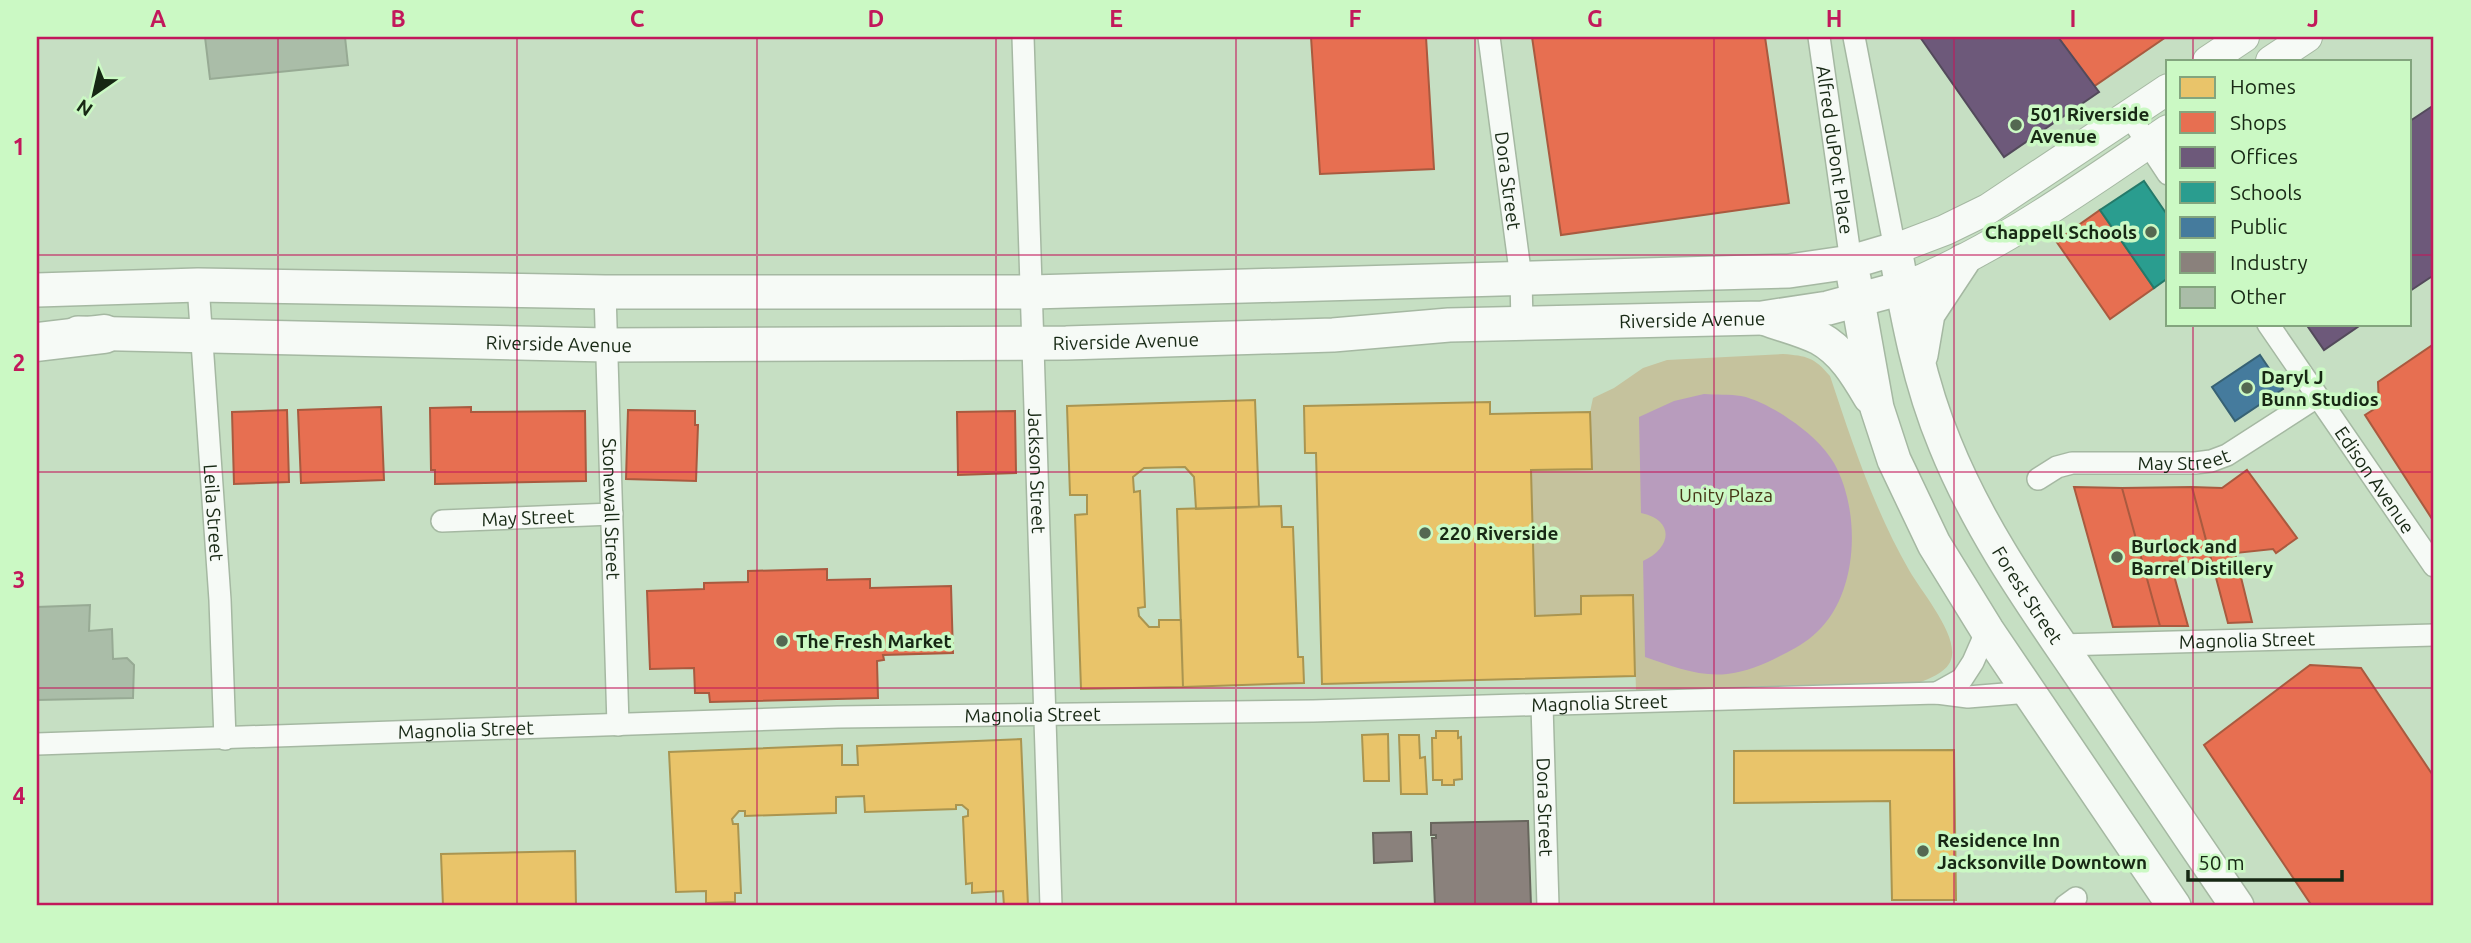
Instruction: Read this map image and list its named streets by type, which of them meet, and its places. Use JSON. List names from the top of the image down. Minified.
{"streets":{"main road":["Riverside Avenue","Forest Street"],"street":["Alfred duPont Place","Dora Street","May Street","Jackson Street","Edison Avenue","Stonewall Street","Leila Street","Magnolia Street"]},"crossings":[["Alfred duPont Place","Forest Street"],["Dora Street","Riverside Avenue"],["Dora Street","Magnolia Street"],["Riverside Avenue","Jackson Street"],["Riverside Avenue","Stonewall Street"],["Riverside Avenue","Leila Street"],["Riverside Avenue","Forest Street"],["May Street","Edison Avenue"],["May Street","Stonewall Street"],["Jackson Street","Magnolia Street"],["Stonewall Street","Magnolia Street"],["Leila Street","Magnolia Street"],["Forest Street","Magnolia Street"]],"parks":["Unity Plaza"],"places":["501 Riverside Avenue","Chappell Schools","Daryl J Bunn Studios","220 Riverside","Burlock and Barrel Distillery","The Fresh Market","Residence Inn Jacksonville Downtown"],"legend":["Homes","Shops","Offices","Schools","Public","Industry","Other"],"scale_bar":"50 m","north":"bottom left","grid":{"columns":["A","B","C","D","E","F","G","H","I","J"],"rows":["1","2","3","4"]}}
